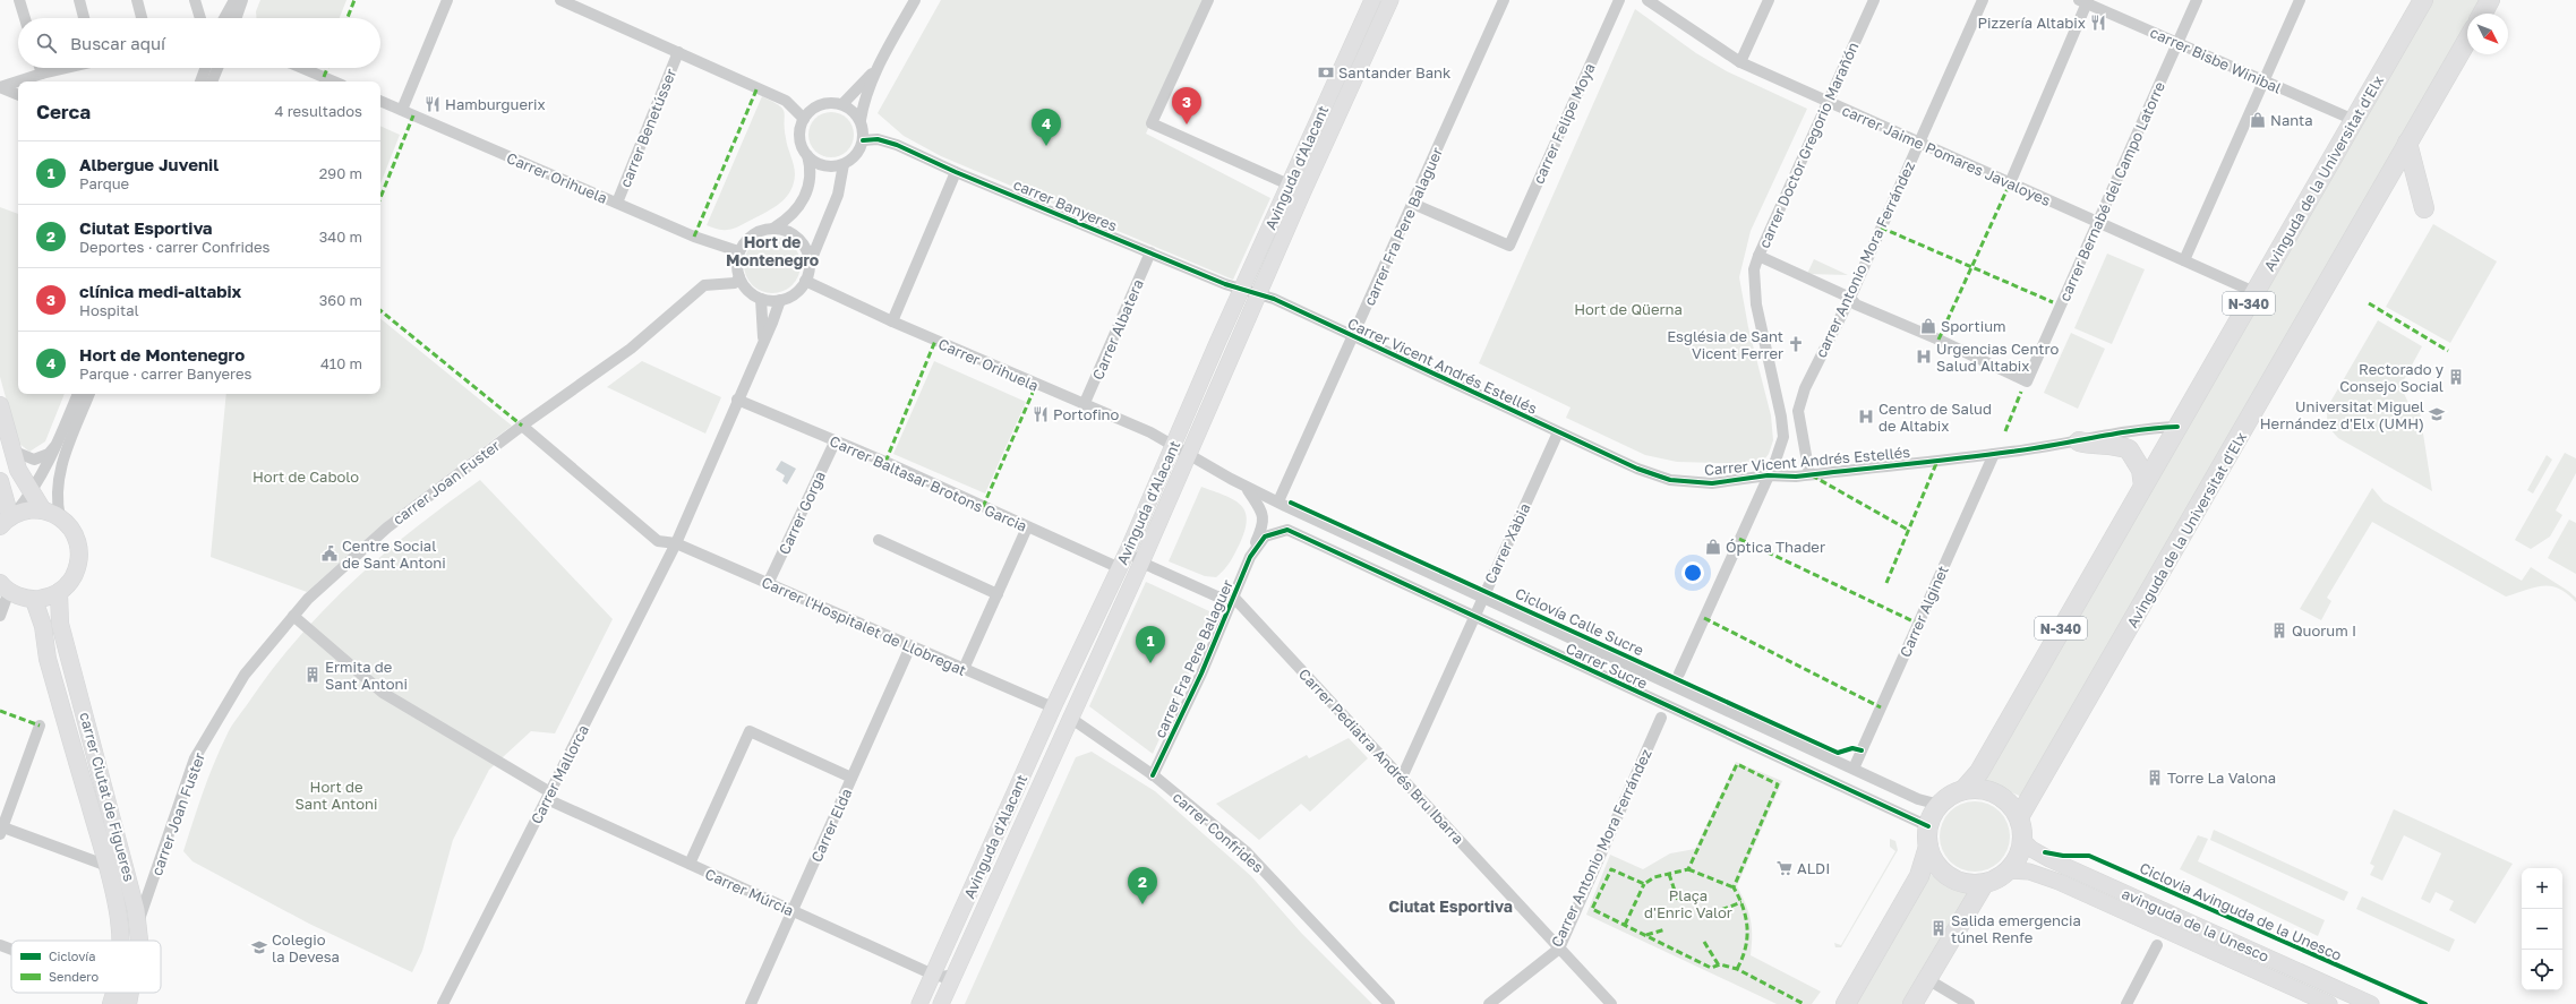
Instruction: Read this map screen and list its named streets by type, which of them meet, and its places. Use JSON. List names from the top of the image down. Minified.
{"streets":{"highway":["Avinguda de la Universitat d'Elx","N-340"],"main road":["Avinguda d'Alacant","carrer Ciutat de Figueres","avinguda de la Unesco"],"street":["carrer Bisbe Winibal","carrer Felipe Moya","carrer Benetússer","carrer Doctor Gregorio Marañón","carrer Jaime Pomares Javaloyes","Carrer Orihuela","carrer Bernabé del Campo Latorre","carrer Banyeres","carrer Fra Pere Balaguer","carrer Antonio Mora Ferrández","Carrer Albatera","Carrer Vicent Andrés Estellés","carrer Joan Fuster","Carrer Baltasar Brotons Garcia","Carrer Gorga","Carrer Xàbia","Carrer Alginet","Carrer l'Hospitalet de Llobregat","Carrer Sucre","Carrer Pediatra Andrés Bru Ibarra","Carrer Mallorca","Carrer Elda","carrer Confrides","Carrer Antonio Mora Ferrández","Carrer Múrcia"],"cycle path":["Ciclovía Calle Sucre","Ciclovia Avinguda de la Unesco"]},"crossings":[["carrer Bisbe Winibal","Avinguda de la Universitat d'Elx"],["carrer Bisbe Winibal","carrer Bernabé del Campo Latorre"],["carrer Felipe Moya","carrer Fra Pere Balaguer"],["carrer Benetússer","Carrer Orihuela"],["carrer Doctor Gregorio Marañón","carrer Jaime Pomares Javaloyes"],["carrer Doctor Gregorio Marañón","Carrer Vicent Andrés Estellés"],["carrer Jaime Pomares Javaloyes","Avinguda de la Universitat d'Elx"],["carrer Jaime Pomares Javaloyes","carrer Bernabé del Campo Latorre"],["carrer Jaime Pomares Javaloyes","carrer Antonio Mora Ferrández"],["Avinguda d'Alacant","Carrer Orihuela"],["Avinguda d'Alacant","carrer Banyeres"],["Avinguda d'Alacant","Carrer Vicent Andrés Estellés"],["Avinguda d'Alacant","Carrer Baltasar Brotons Garcia"],["Avinguda d'Alacant","Carrer l'Hospitalet de Llobregat"],["Avinguda d'Alacant","Carrer Sucre"],["Avinguda d'Alacant","carrer Confrides"],["Avinguda d'Alacant","Carrer Múrcia"],["Avinguda de la Universitat d'Elx","N-340"],["Avinguda de la Universitat d'Elx","Carrer Vicent Andrés Estellés"],["Avinguda de la Universitat d'Elx","Carrer Sucre"],["Avinguda de la Universitat d'Elx","avinguda de la Unesco"],["Carrer Orihuela","Carrer Albatera"],["Carrer Orihuela","carrer Joan Fuster"],["Carrer Orihuela","Carrer Sucre"],["Carrer Orihuela","Carrer Mallorca"],["carrer Bernabé del Campo Latorre","carrer Antonio Mora Ferrández"],["carrer Banyeres","Carrer Albatera"],["carrer Banyeres","Carrer Vicent Andrés Estellés"],["carrer Fra Pere Balaguer","Carrer Vicent Andrés Estellés"],["carrer Fra Pere Balaguer","Carrer Sucre"],["carrer Fra Pere Balaguer","Carrer Pediatra Andrés Bru Ibarra"],["carrer Fra Pere Balaguer","carrer Confrides"],["carrer Antonio Mora Ferrández","Carrer Vicent Andrés Estellés"],["N-340","Carrer Sucre"],["N-340","avinguda de la Unesco"],["Carrer Vicent Andrés Estellés","Carrer Xàbia"],["Carrer Vicent Andrés Estellés","Carrer Alginet"],["carrer Joan Fuster","Carrer l'Hospitalet de Llobregat"],["carrer Joan Fuster","Carrer Mallorca"],["carrer Joan Fuster","carrer Ciutat de Figueres"],["carrer Joan Fuster","Carrer Múrcia"],["Carrer Baltasar Brotons Garcia","Carrer Gorga"],["Carrer Baltasar Brotons Garcia","Carrer Mallorca"],["Carrer Gorga","Carrer l'Hospitalet de Llobregat"],["Carrer Xàbia","Carrer Sucre"],["Carrer Xàbia","Carrer Pediatra Andrés Bru Ibarra"],["Carrer Alginet","Carrer Sucre"],["Carrer l'Hospitalet de Llobregat","Carrer Mallorca"],["Carrer l'Hospitalet de Llobregat","Carrer Elda"],["Carrer Sucre","avinguda de la Unesco"],["Carrer Pediatra Andrés Bru Ibarra","Carrer Antonio Mora Ferrández"],["Carrer Mallorca","Carrer Múrcia"],["Carrer Elda","Carrer Múrcia"]],"districts":["Hort de Montenegro","Ciutat Esportiva"],"parks":["Hort de Qüerna","Hort de Cabolo","Hort de Sant Antoni","Plaça d'Enric Valor"],"places":{"restaurant":["Pizzería Altabix","Hamburguerix","Portofino"],"bank":["Santander Bank"],"shop":["Nanta","Sportium","Óptica Thader"],"church":["Església de Sant Vicent Ferrer"],"hospital":["Urgencias Centro Salud Altabix","Centro de Salud de Altabix"],"building":["Rectorado y Consejo Social","Quorum I","Ermita de Sant Antoni","Torre La Valona","Salida emergencia túnel Renfe"],"school or university":["Universitat Miguel Hernández d'Elx (UMH)","Colegio la Devesa"],"public building":["Centre Social de Sant Antoni"],"supermarket":["ALDI"]},"legend":["Ciclovía","Sendero"],"north":"bottom right","page":{"search":"Buscar aquí","heading":["Cerca","4 resultados"],"pins":["3","4","1","2"],"list":[{"mark":"1","name":"Albergue Juvenil","note":"Parque","value":"290 m"},{"mark":"2","name":"Ciutat Esportiva","note":"Deportes · carrer Confrides","value":"340 m"},{"mark":"3","name":"clínica medi-altabix","note":"Hospital","value":"360 m"},{"mark":"4","name":"Hort de Montenegro","note":"Parque · carrer Banyeres","value":"410 m"}],"map_buttons":["+","−"]}}
